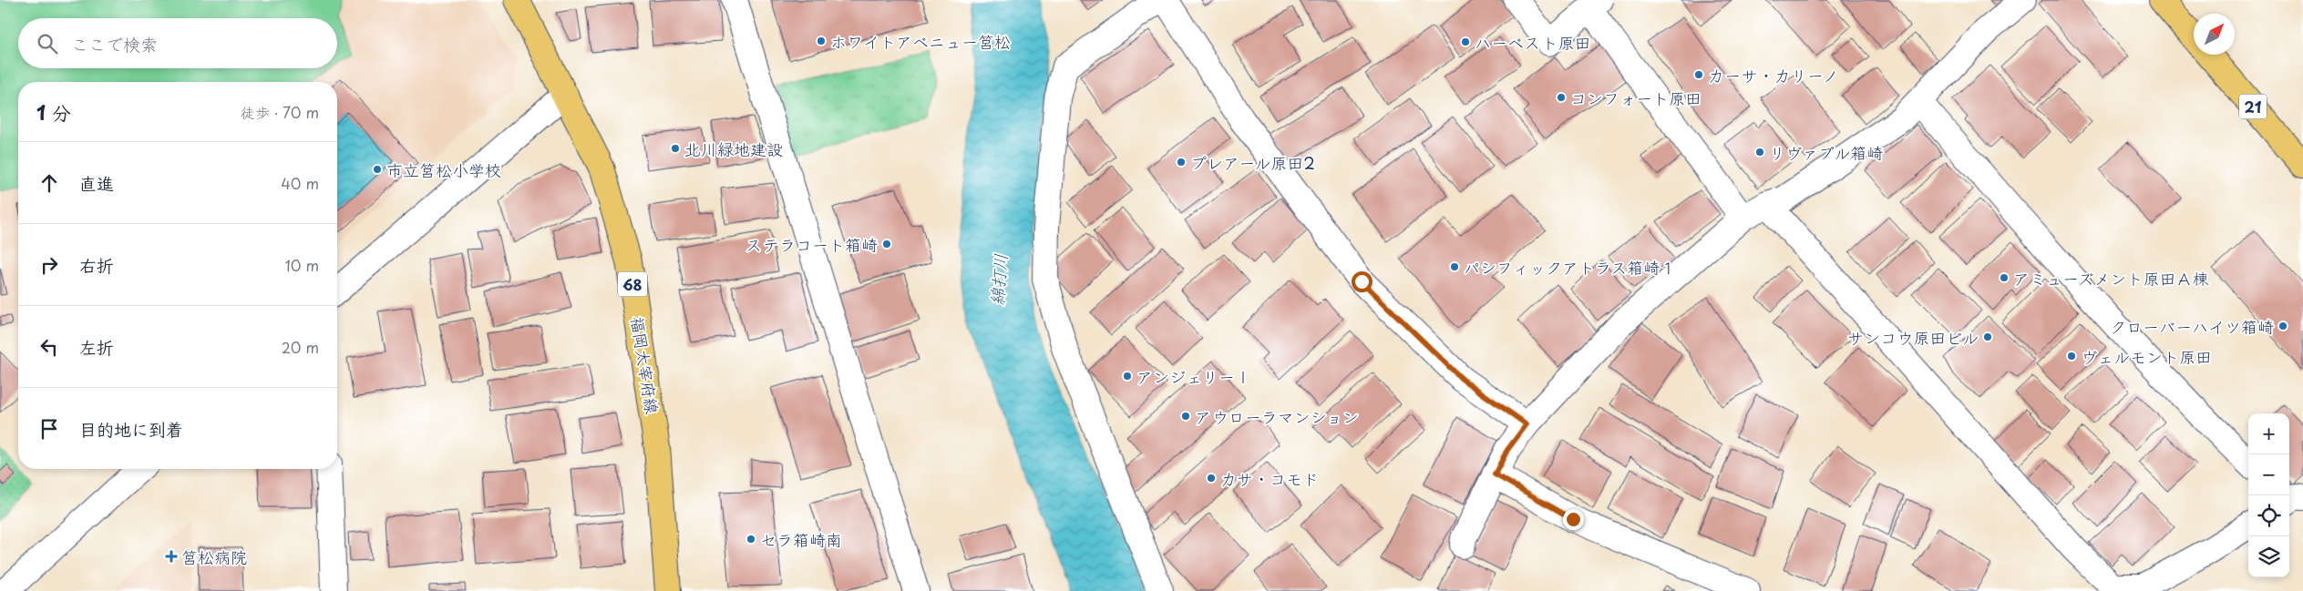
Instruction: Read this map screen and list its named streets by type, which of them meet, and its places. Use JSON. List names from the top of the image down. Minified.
{"streets":{"main road":["21","68","福岡太宰府線"]},"water":["綿打川"],"places":{"other":["ホワイトアベニュー筥松","ハーベスト原田","カーサ・カリーノ","コンフォート原田","北川緑地建設","リヴァブル箱崎","プレアール原田2","市立筥松小学校","ステラコート箱崎","パシフィックアトラス箱崎１","アミューズメント原田Ａ棟","クローバーハイツ箱崎","サンコウ原田ビル","ヴェルモント原田","アンジェリーⅠ","アウローラマンション","カサ・コモド","セラ箱崎南"],"health":["筥松病院"]},"north":"top right","page":{"search":"ここで検索","heading":["1 分","徒歩 · 70 m"],"list":[["直進","40 m"],["右折","10 m"],["左折","20 m"],"目的地に到着"],"map_buttons":["+","−"]}}
